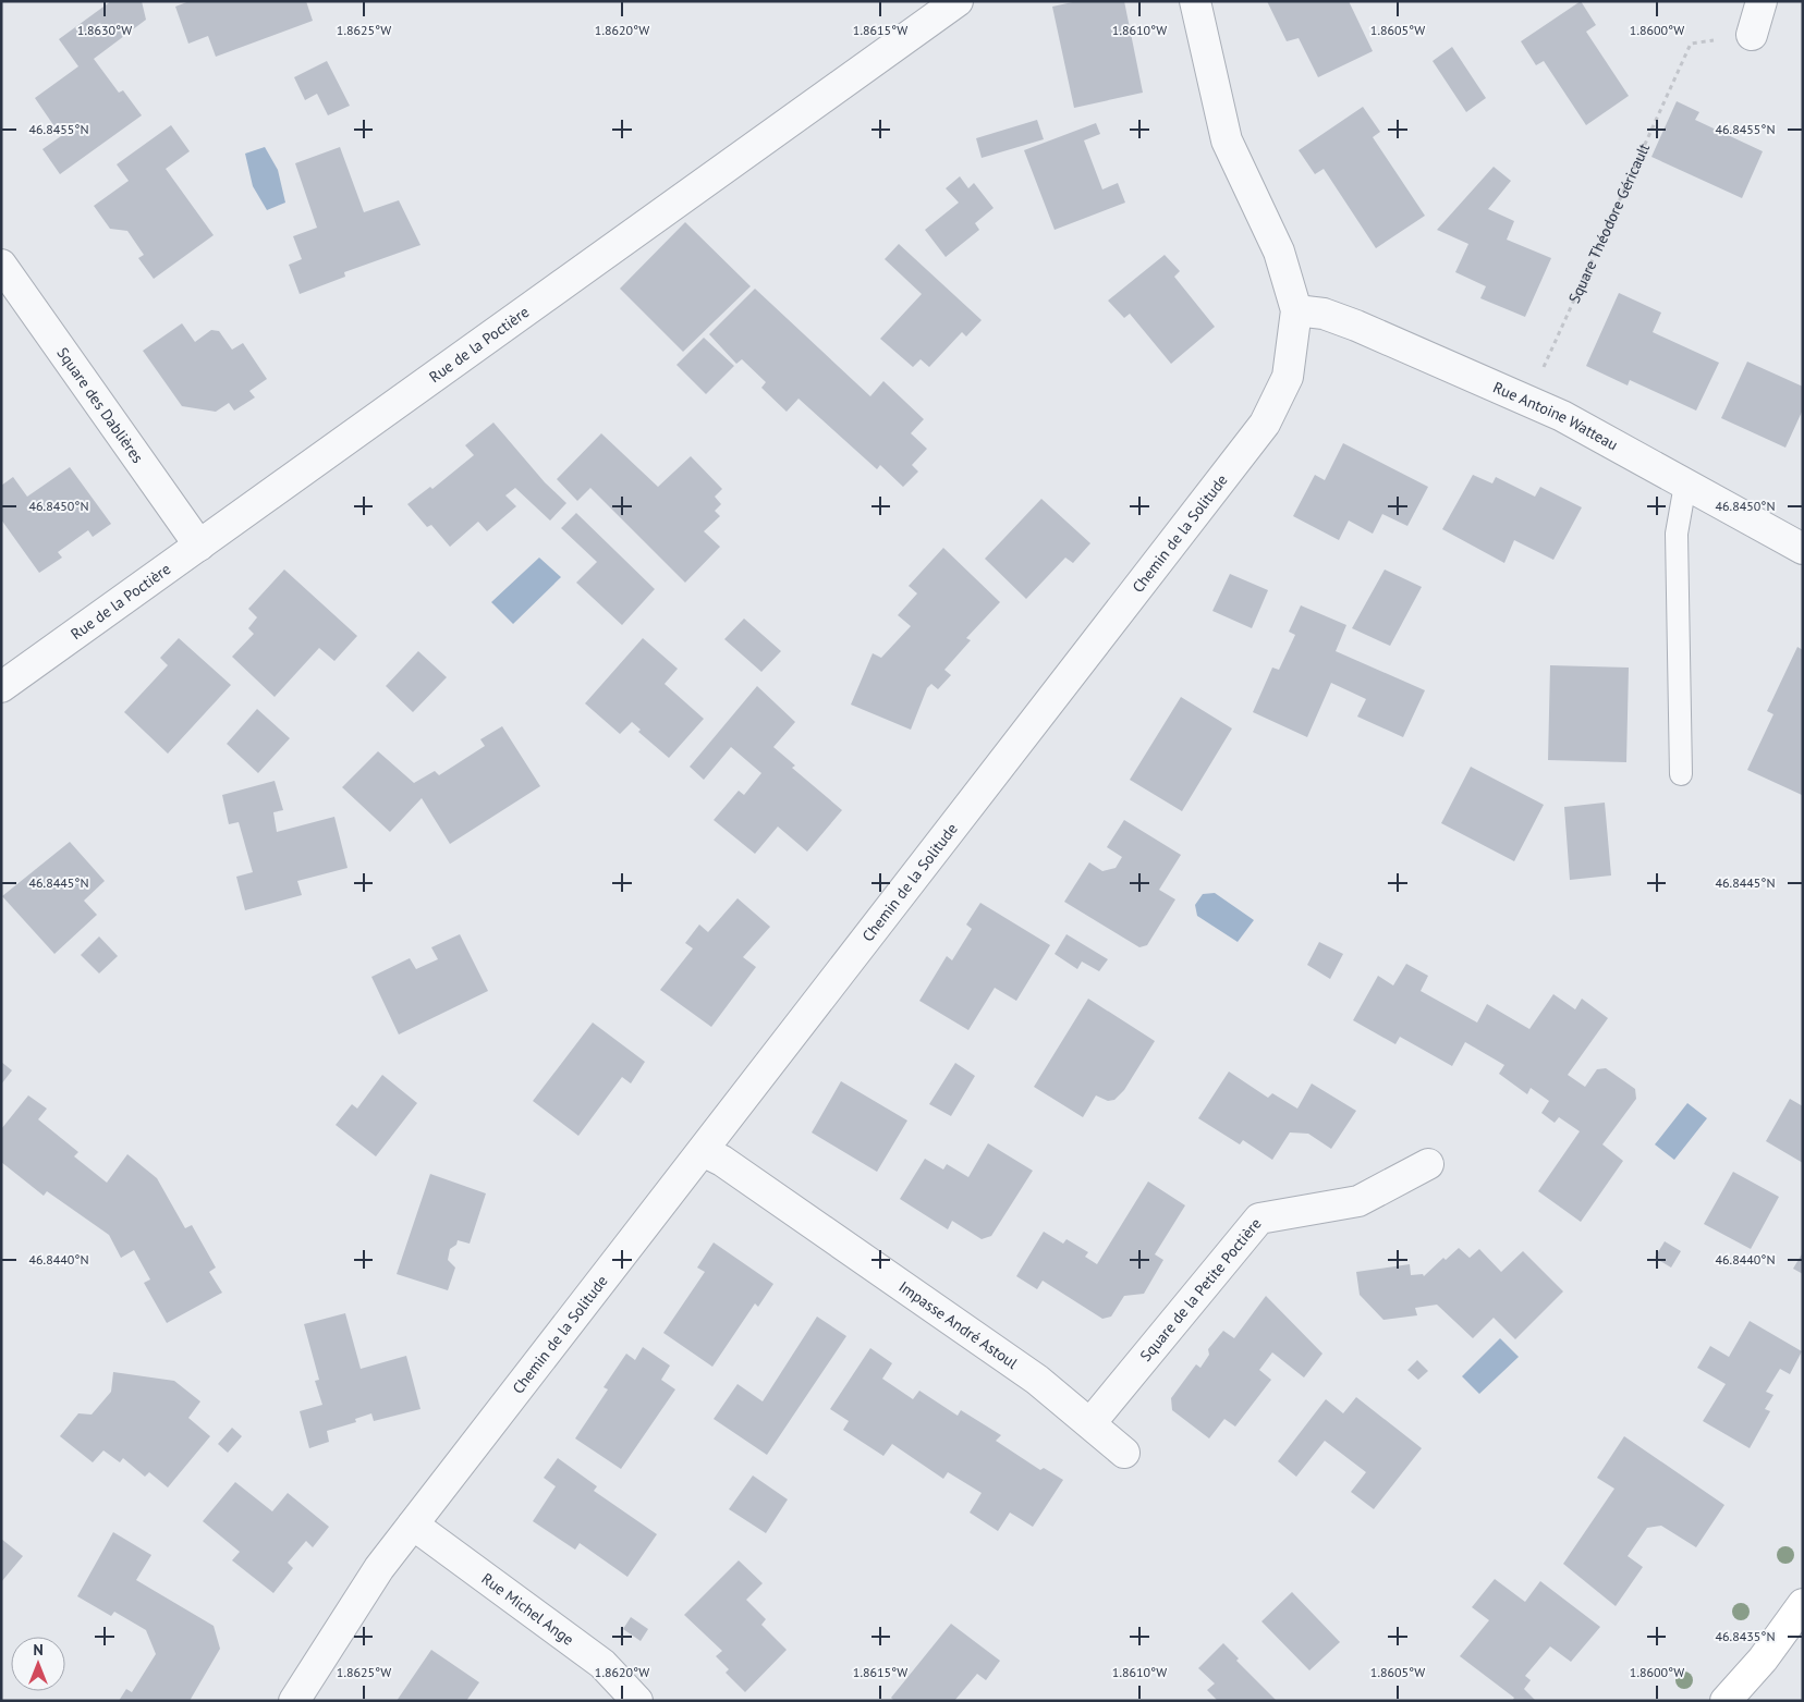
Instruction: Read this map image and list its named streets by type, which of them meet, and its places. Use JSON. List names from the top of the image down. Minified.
{"streets":{"street":["Rue de la Poctière","Square des Dablières","Rue Antoine Watteau","Chemin de la Solitude","Square de la Petite Poctière","Impasse André Astoul","Rue Michel Ange"],"path":["Square Théodore Géricault"]},"crossings":[["Square Théodore Géricault","Rue Antoine Watteau"],["Rue de la Poctière","Square des Dablières"],["Rue Antoine Watteau","Chemin de la Solitude"],["Chemin de la Solitude","Impasse André Astoul"],["Chemin de la Solitude","Rue Michel Ange"],["Square de la Petite Poctière","Impasse André Astoul"]],"north":"top","coordinates":["1.8630°W","1.8625°W","1.8620°W","1.8615°W","1.8610°W","1.8605°W","1.8600°W","46.8455°N","46.8450°N","46.8445°N","46.8440°N","46.8435°N"]}
